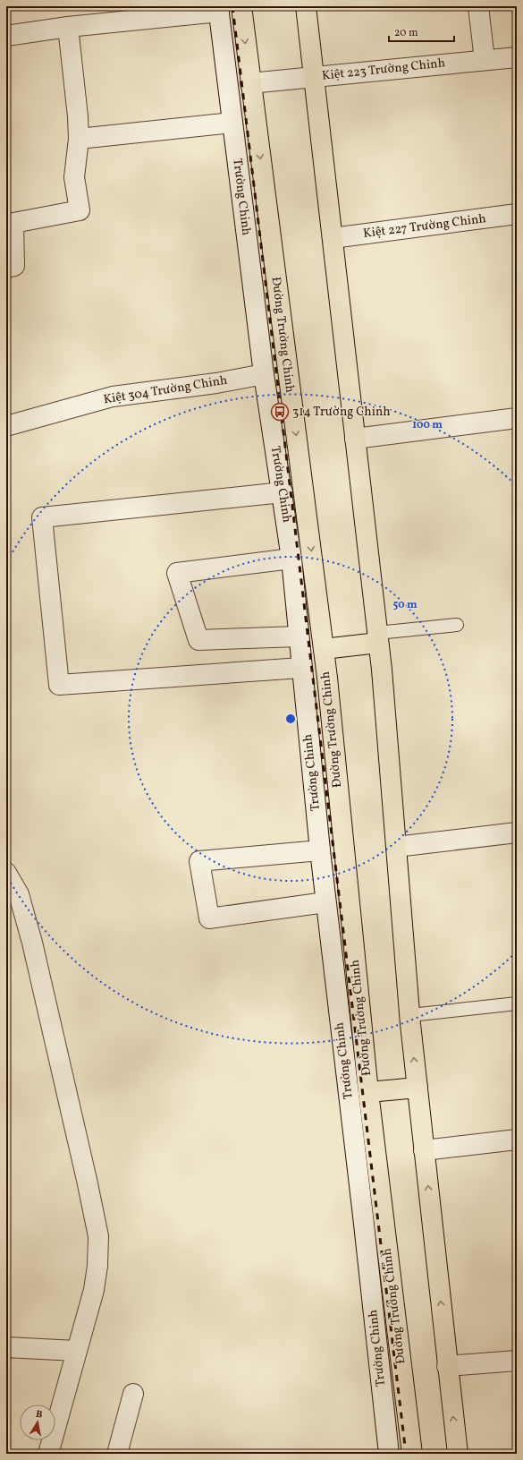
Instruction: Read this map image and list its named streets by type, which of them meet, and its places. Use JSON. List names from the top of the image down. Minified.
{"streets":{"highway":["Đường Trường Chinh"],"street":["Kiệt 223 Trường Chinh","Trường Chinh","Kiệt 227 Trường Chinh","Kiệt 304 Trường Chinh"]},"crossings":[["Kiệt 223 Trường Chinh","Đường Trường Chinh"],["Trường Chinh","Kiệt 304 Trường Chinh"]],"places":{"bus stop":["314 Trường Chinh"]},"scale_bar":"20 m","north":"top","rings":["100 m","50 m"]}
